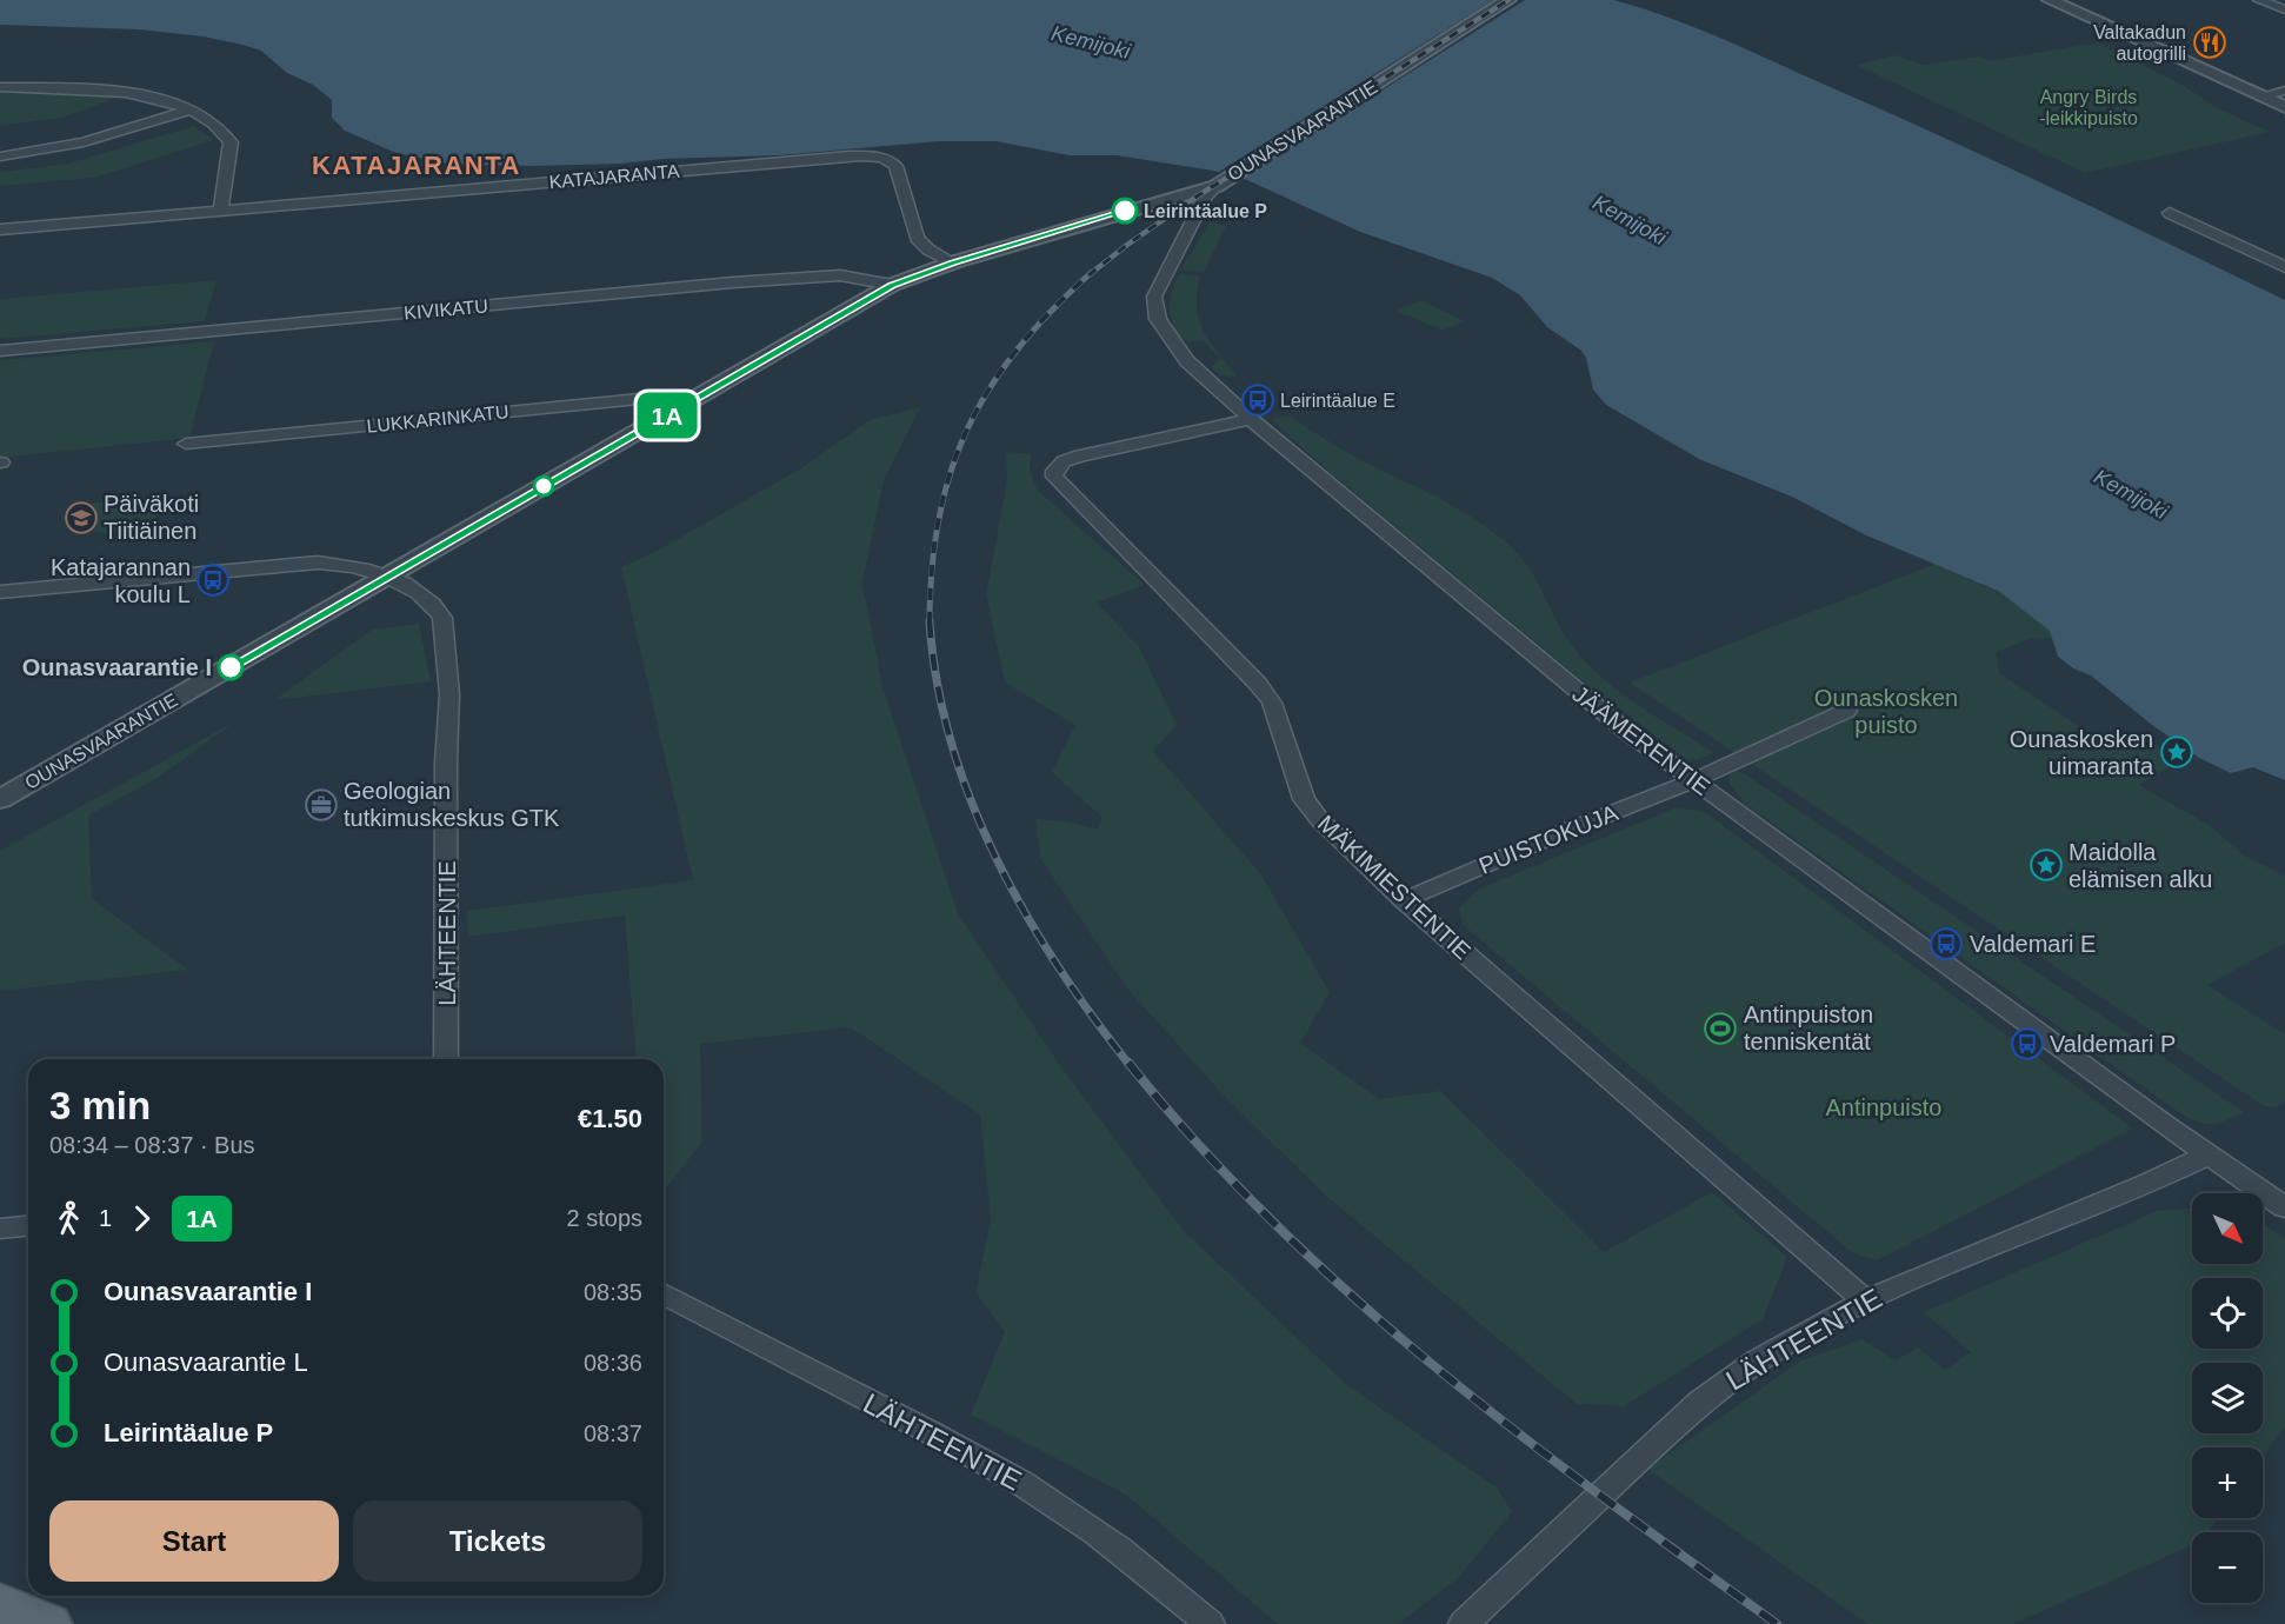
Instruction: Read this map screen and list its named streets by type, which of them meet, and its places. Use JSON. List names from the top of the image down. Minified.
{"streets":{"street":["OUNASVAARANTIE","KATAJARANTA","KIVIKATU","LUKKARINKATU","JÄÄMERENTIE","PUISTOKUJA","MÄKIMIESTENTIE","LÄHTEENTIE"]},"crossings":[["OUNASVAARANTIE","KATAJARANTA"],["OUNASVAARANTIE","KIVIKATU"],["OUNASVAARANTIE","LUKKARINKATU"],["OUNASVAARANTIE","JÄÄMERENTIE"],["OUNASVAARANTIE","LÄHTEENTIE"],["JÄÄMERENTIE","PUISTOKUJA"],["JÄÄMERENTIE","MÄKIMIESTENTIE"],["JÄÄMERENTIE","LÄHTEENTIE"],["PUISTOKUJA","MÄKIMIESTENTIE"],["MÄKIMIESTENTIE","LÄHTEENTIE"]],"districts":["KATAJARANTA"],"water":["Kemijoki"],"parks":["Angry Birds -leikkipuisto","Ounaskosken puisto","Antinpuisto"],"places":{"restaurant":["Valtakadun autogrilli"],"other":["Leirintäalue P","Ounasvaarantie I"],"bus stop":["Leirintäalue E","Katajarannan koulu L","Valdemari E","Valdemari P"],"school or university":["Päiväkoti Tiitiäinen"],"place":["Ounaskosken uimaranta","Maidolla elämisen alku"],"office":["Geologian tutkimuskeskus GTK"],"sports":["Antinpuiston tenniskentät"]},"lines":["bus line 1A"],"north":"bottom right","page":{"on_map":"1A","heading":["3 min","08:34 – 08:37 · Bus","€1.50"],"legs":["1","1A","2 stops"],"map_buttons":["+","−"],"list":[{"name":"Ounasvaarantie I","value":"08:35"},{"name":"Ounasvaarantie L","value":"08:36"},{"name":"Leirintäalue P","value":"08:37"}],"buttons":["Start","Tickets"]}}
